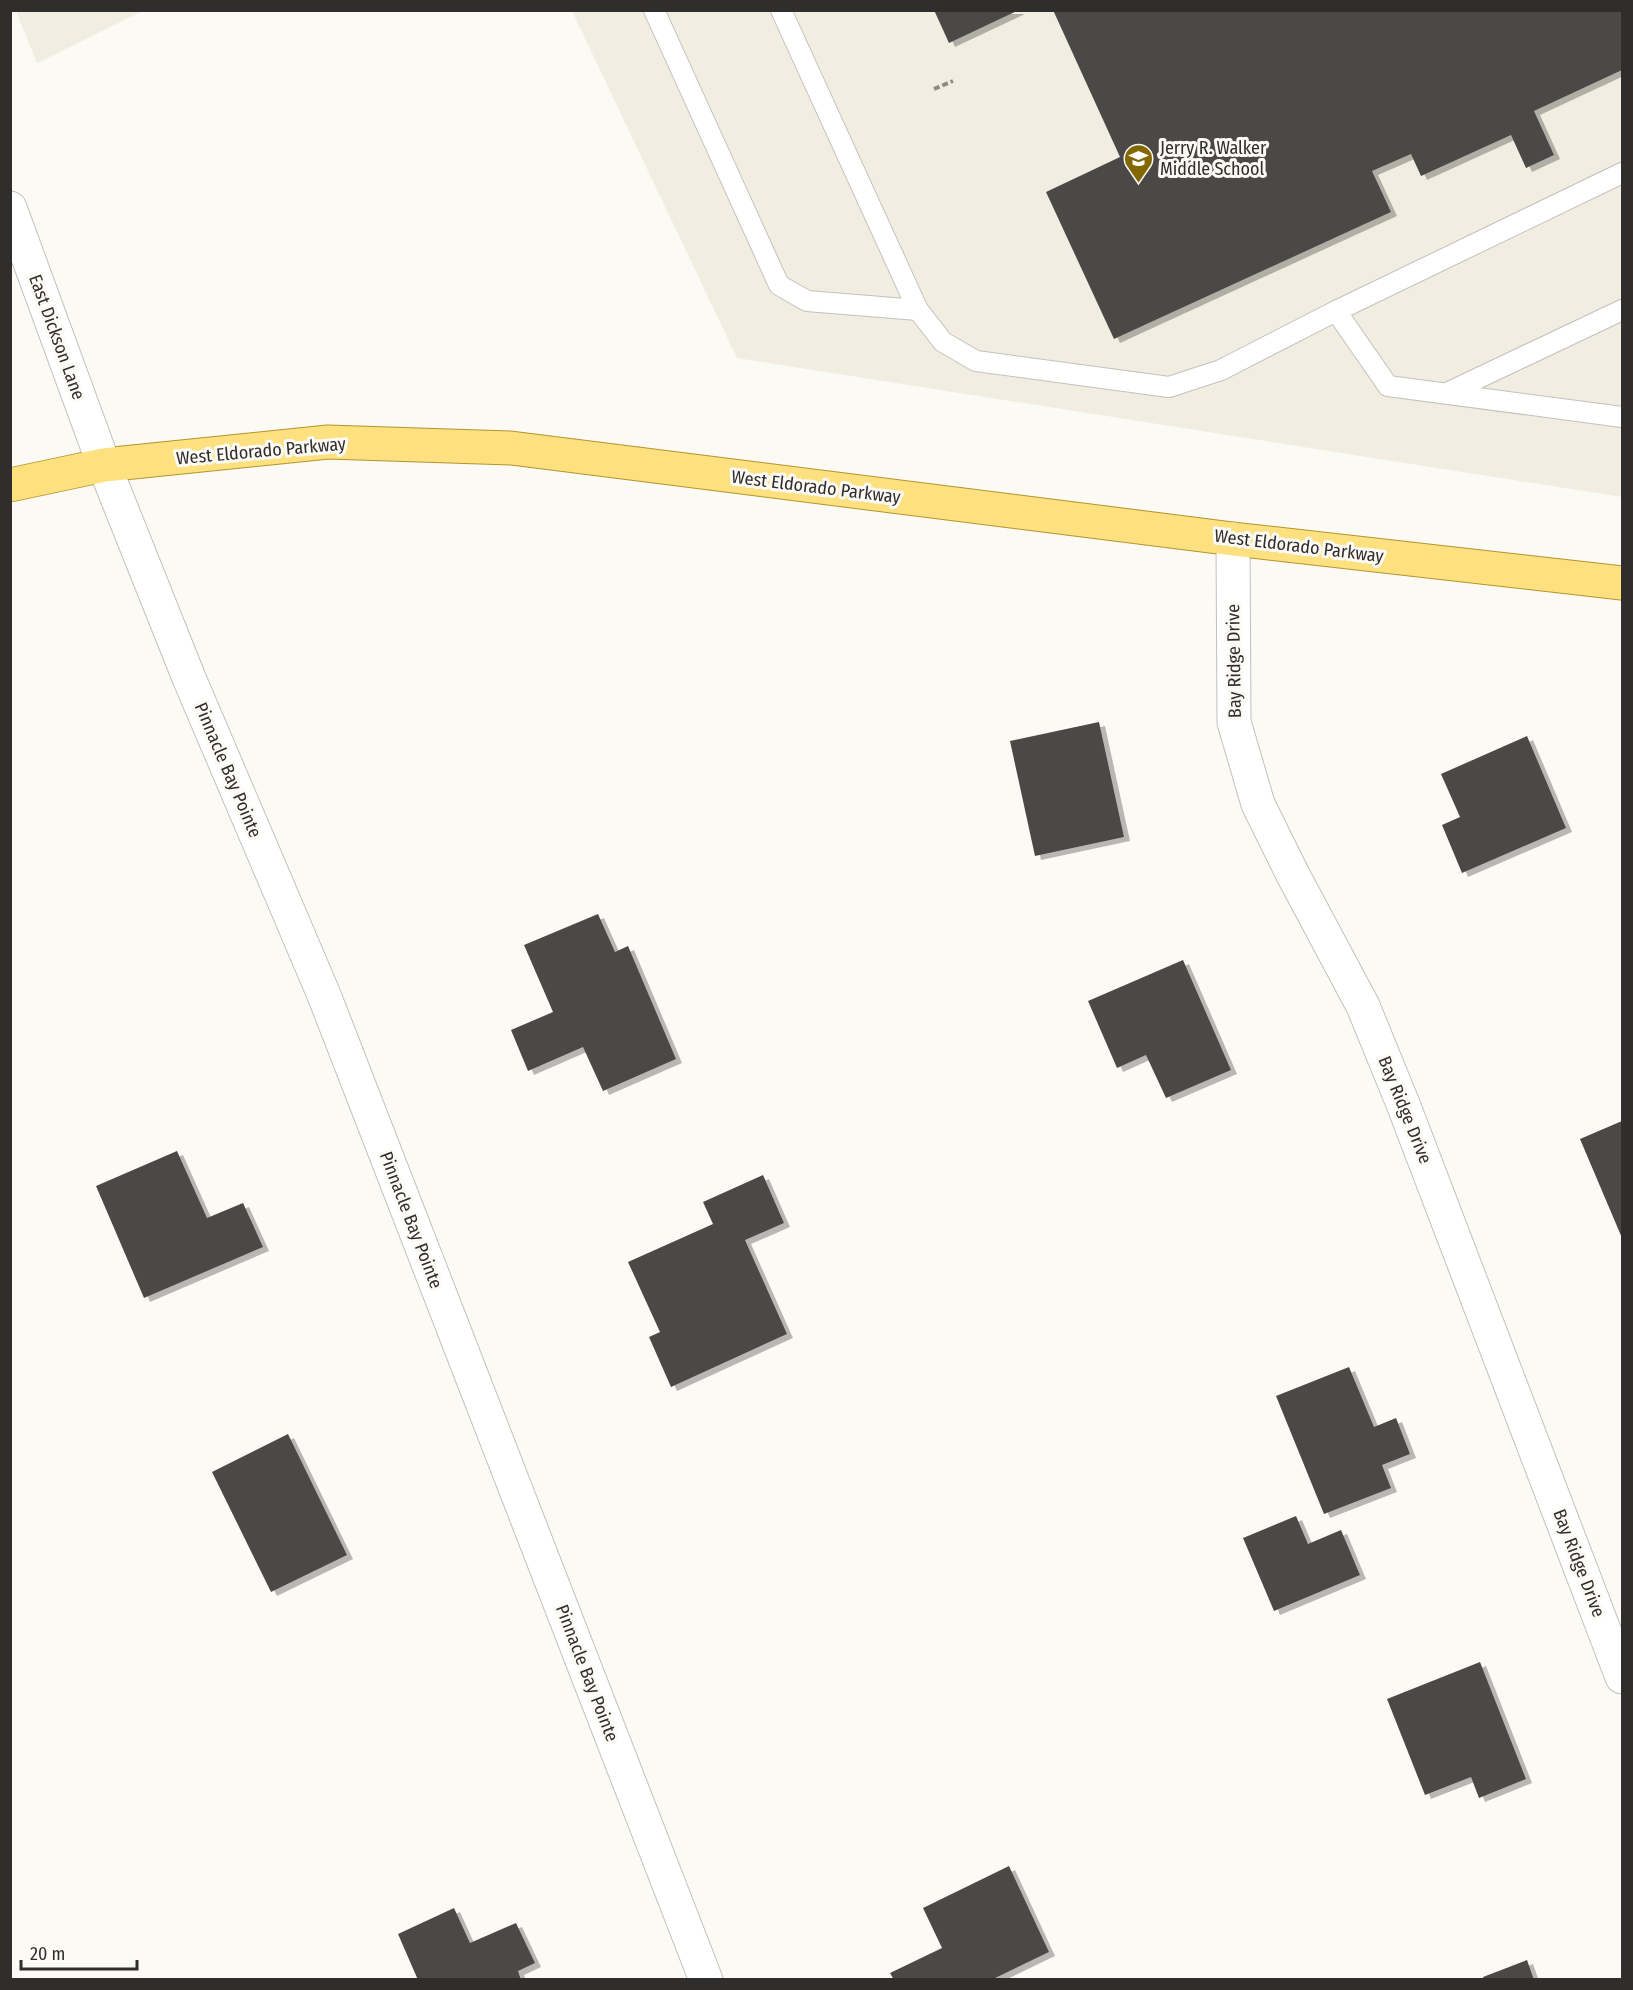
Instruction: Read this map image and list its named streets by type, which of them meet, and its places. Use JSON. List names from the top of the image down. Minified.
{"streets":{"main road":["West Eldorado Parkway"],"street":["East Dickson Lane","Bay Ridge Drive","Pinnacle Bay Pointe"]},"crossings":[["East Dickson Lane","West Eldorado Parkway"],["East Dickson Lane","Pinnacle Bay Pointe"],["West Eldorado Parkway","Bay Ridge Drive"],["West Eldorado Parkway","Pinnacle Bay Pointe"]],"places":{"school or university":["Jerry R. Walker Middle School"]},"scale_bar":"20 m"}
